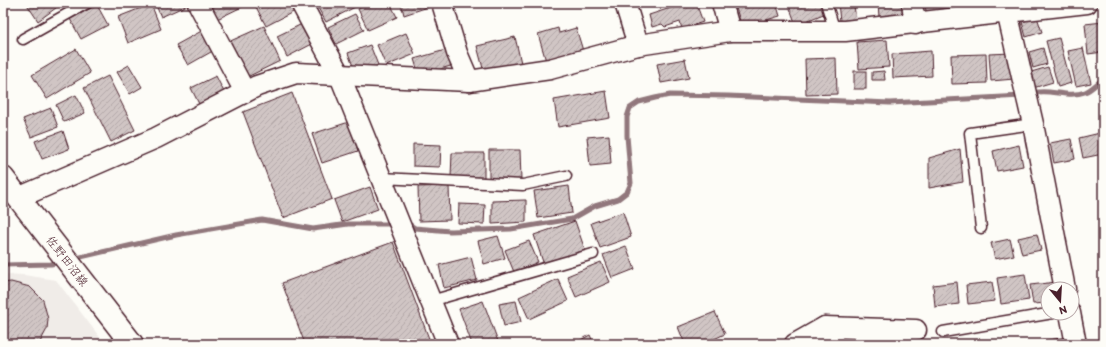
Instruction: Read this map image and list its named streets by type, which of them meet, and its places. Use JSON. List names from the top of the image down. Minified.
{"streets":{"main road":["佐野田沼線"]},"north":"bottom"}
